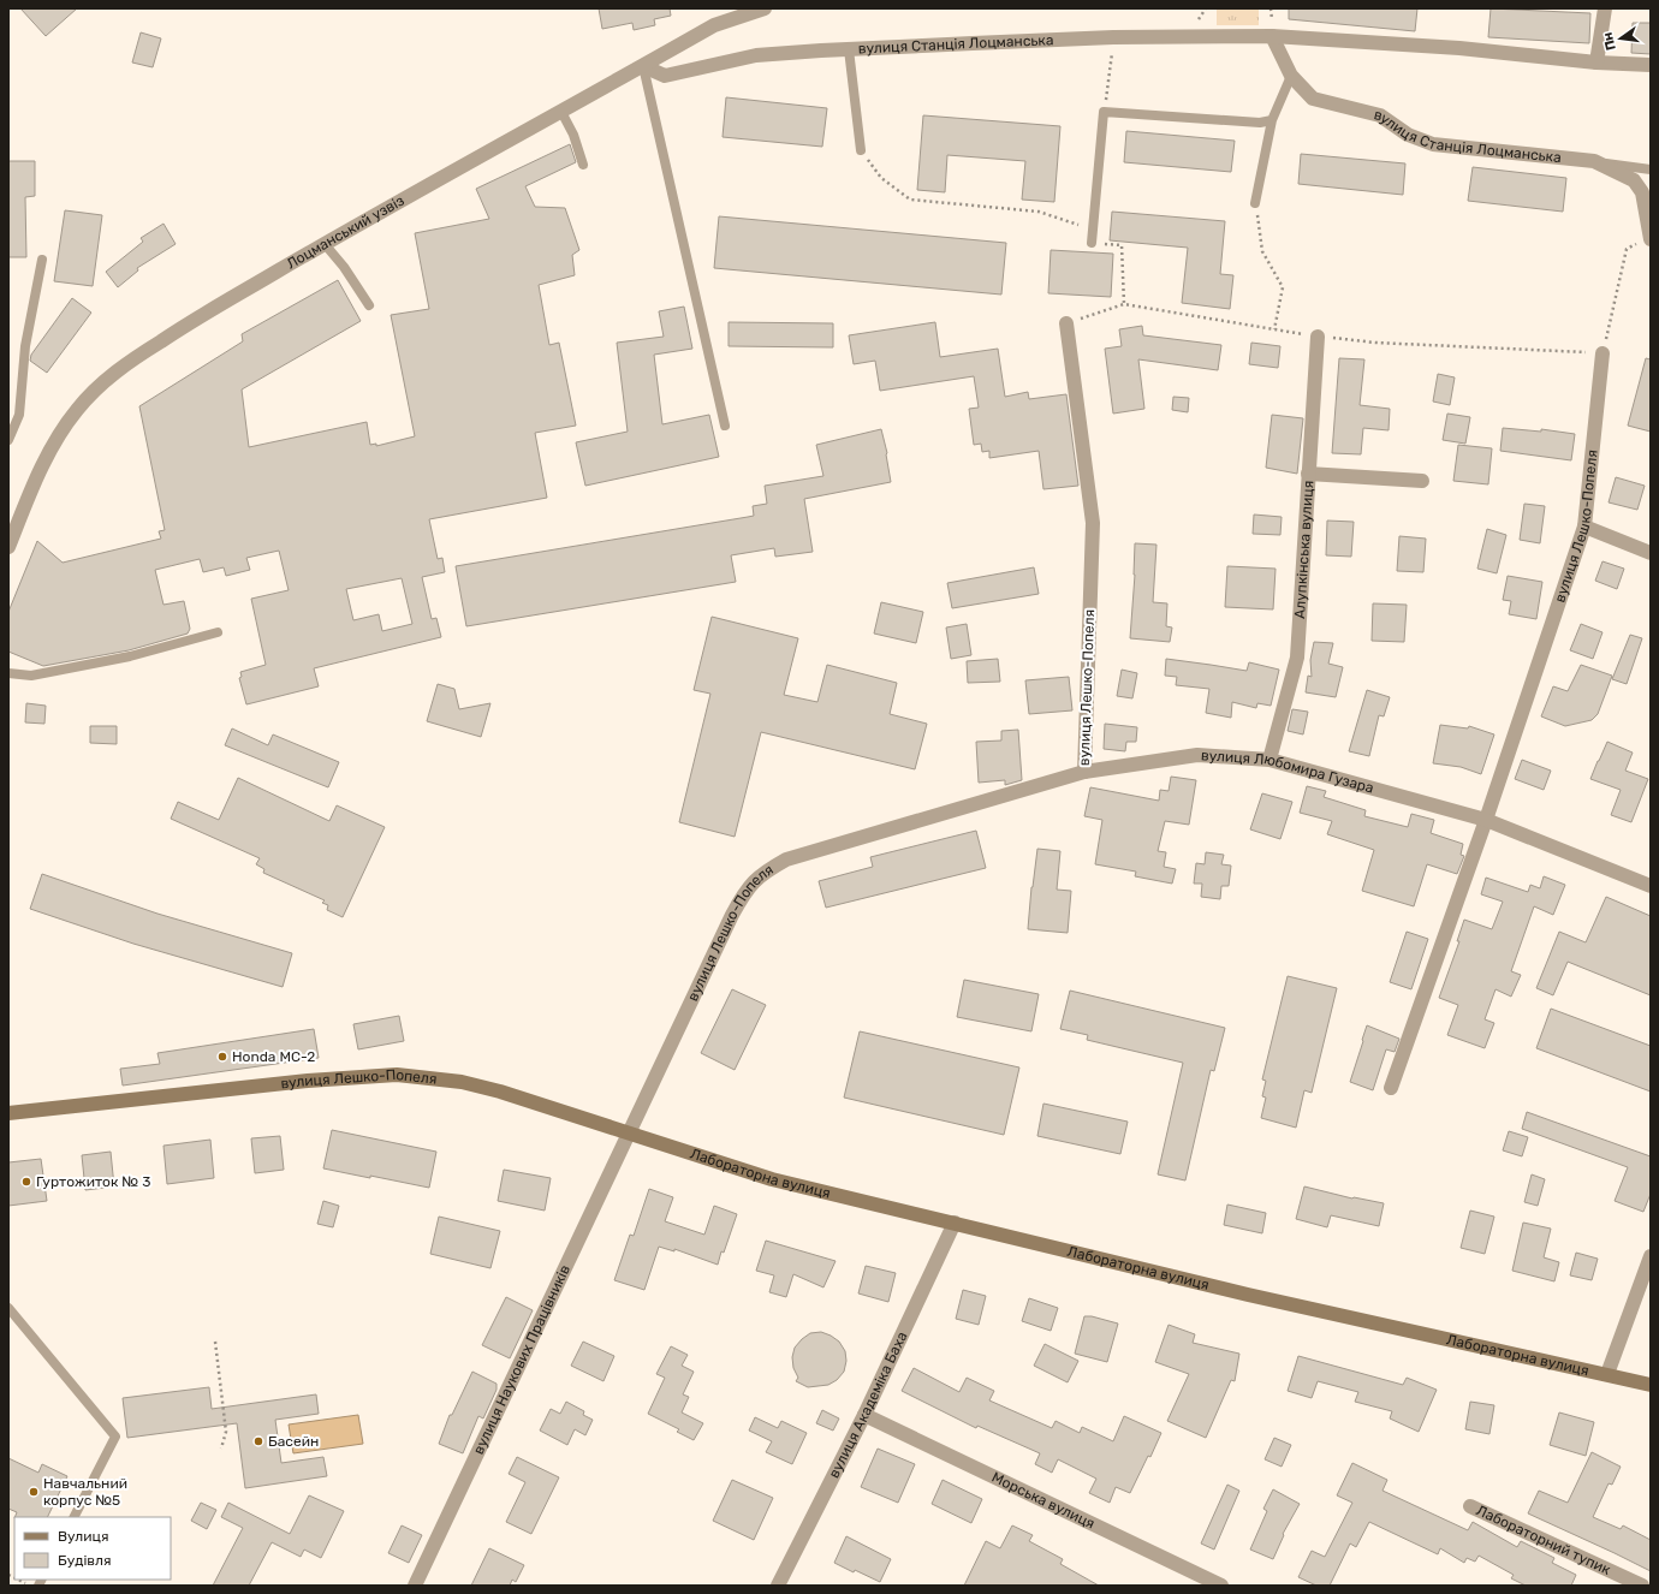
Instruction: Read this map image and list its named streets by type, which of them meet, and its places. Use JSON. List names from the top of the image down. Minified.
{"streets":{"main road":["вулиця Лешко-Попеля","Лабораторна вулиця"],"street":["вулиця Станція Лоцманська","Лоцманський узвіз","Алупкінська вулиця","вулиця Любомира Гузара","вулиця Наукових Працівників","вулиця Академіка Баха","Морська вулиця","Лабораторний тупик"]},"crossings":[["вулиця Станція Лоцманська","Лоцманський узвіз"],["вулиця Лешко-Попеля","вулиця Любомира Гузара"],["вулиця Лешко-Попеля","Лабораторна вулиця"],["вулиця Лешко-Попеля","вулиця Наукових Працівників"],["Алупкінська вулиця","вулиця Любомира Гузара"],["Лабораторна вулиця","вулиця Наукових Працівників"],["Лабораторна вулиця","вулиця Академіка Баха"],["вулиця Академіка Баха","Морська вулиця"]],"places":["Honda МС-2","Гуртожиток № 3","Басейн","Навчальний корпус №5"],"legend":["Вулиця","Будівля"],"north":"left"}
